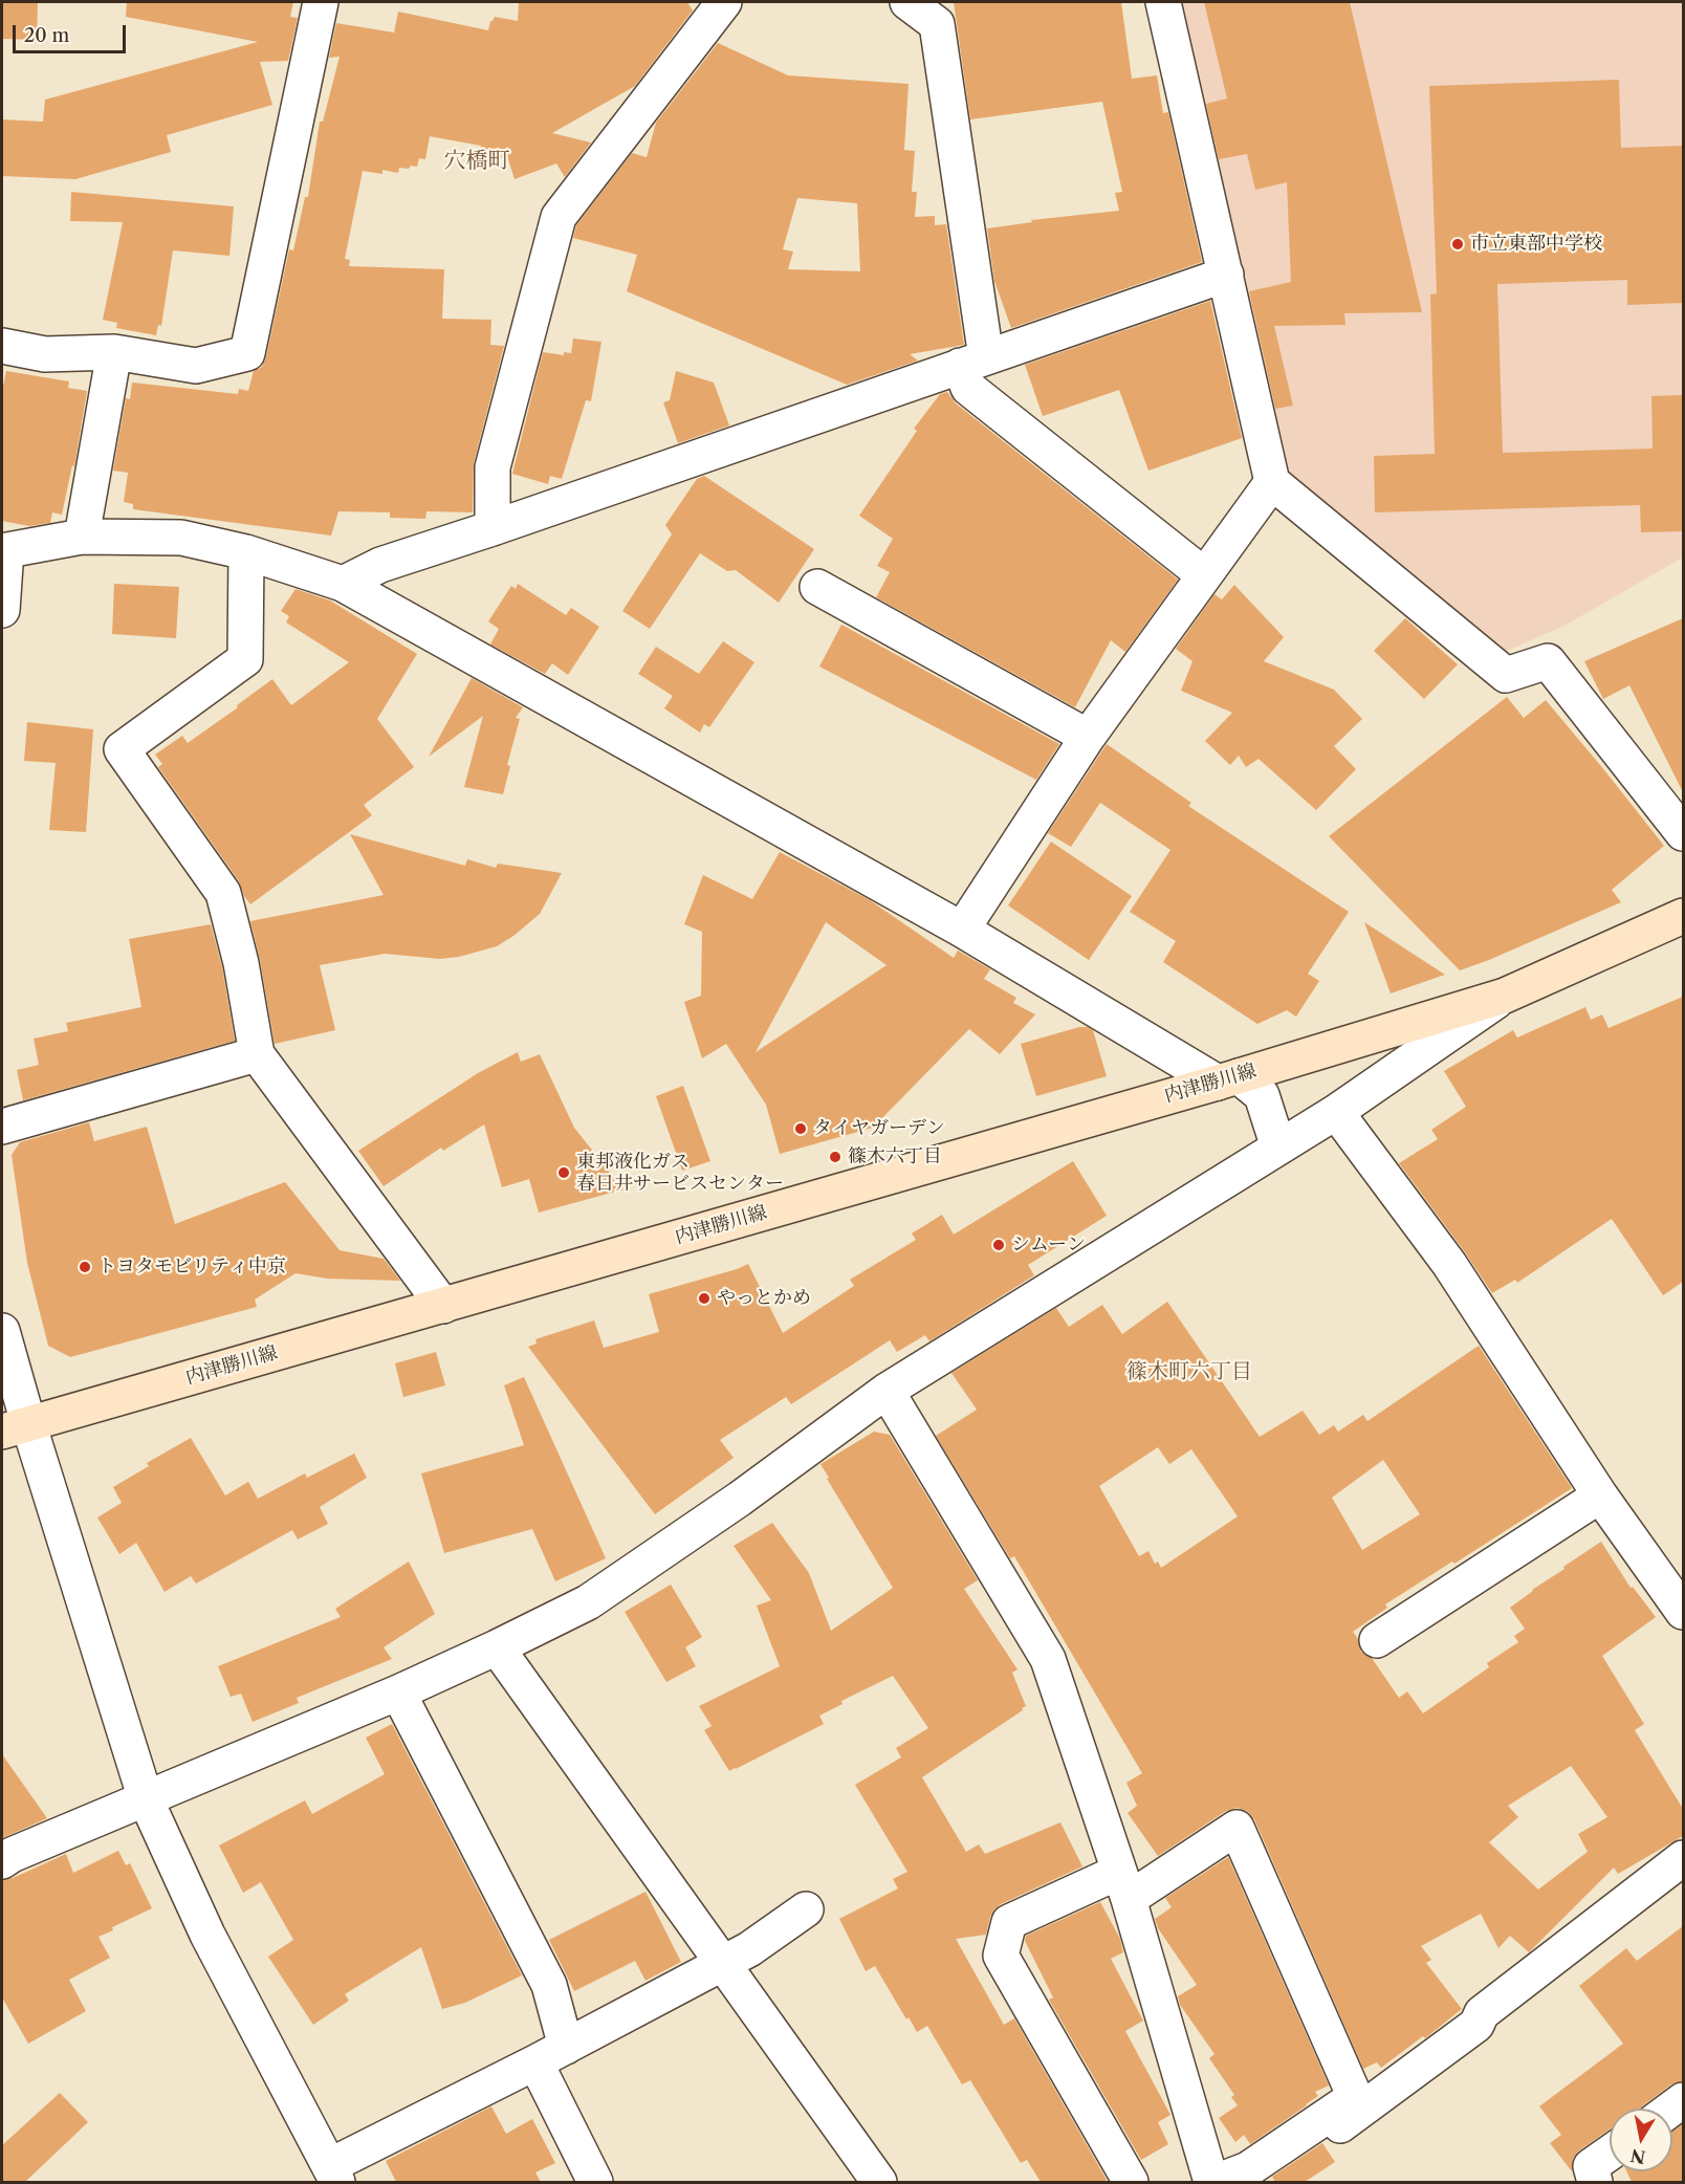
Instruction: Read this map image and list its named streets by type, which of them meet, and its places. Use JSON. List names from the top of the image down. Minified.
{"streets":{"main road":["内津勝川線"]},"districts":["穴橋町","篠木町六丁目"],"places":["市立東部中学校","タイヤガーデン","篠木六丁目","東邦液化ガス 春日井サービスセンター","シムーン","トヨタモビリティ中京","やっとかめ"],"scale_bar":"20 m","north":"bottom"}
